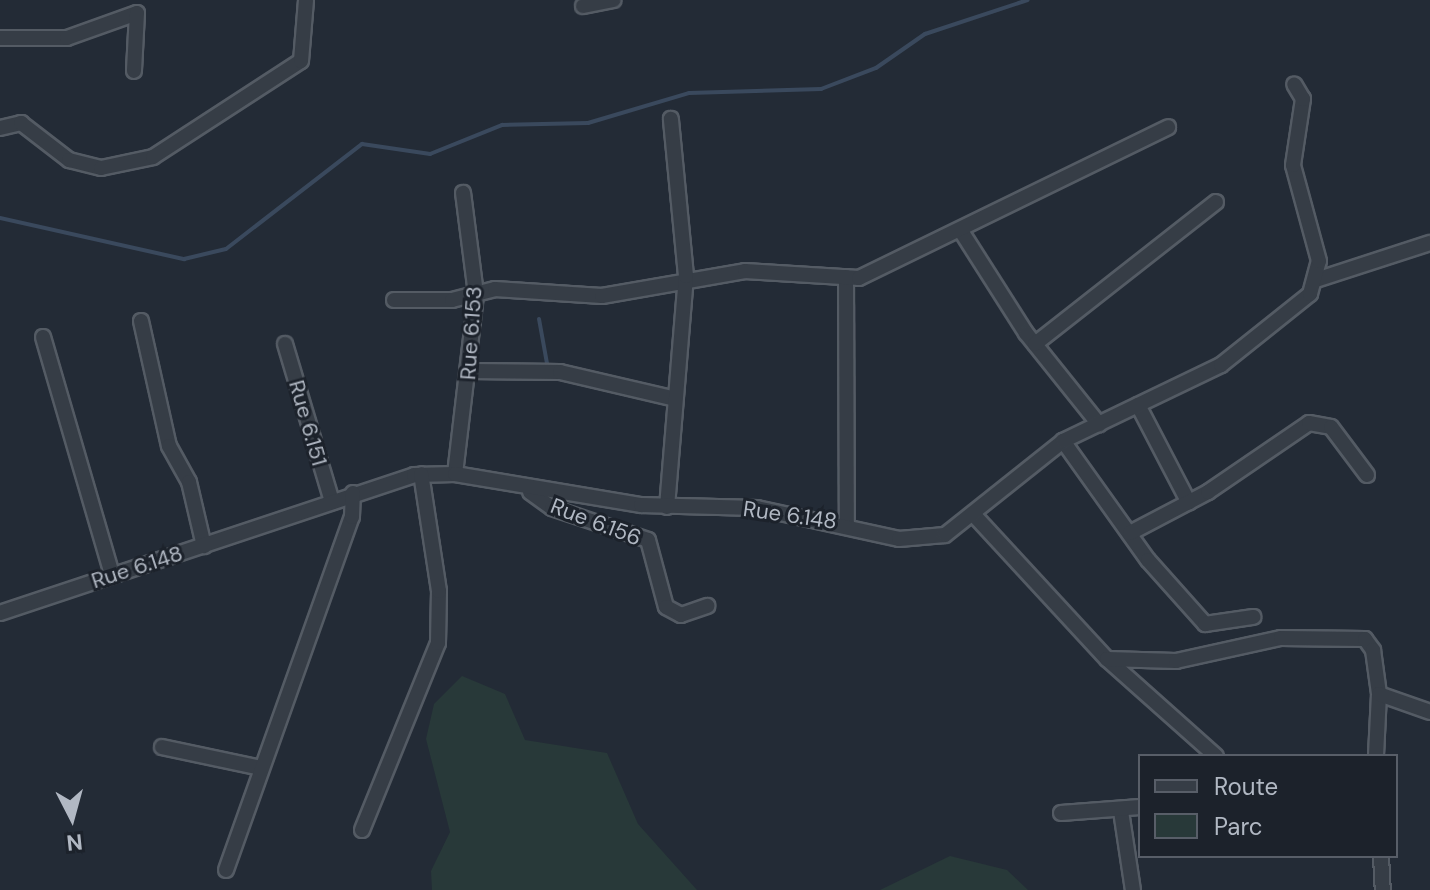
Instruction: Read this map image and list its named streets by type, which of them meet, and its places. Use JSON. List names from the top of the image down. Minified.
{"streets":{"street":["Rue 6.153","Rue 6.151","Rue 6.148","Rue 6.156"]},"crossings":[["Rue 6.153","Rue 6.148"],["Rue 6.151","Rue 6.148"],["Rue 6.148","Rue 6.156"]],"legend":["Route","Parc"],"north":"bottom"}
